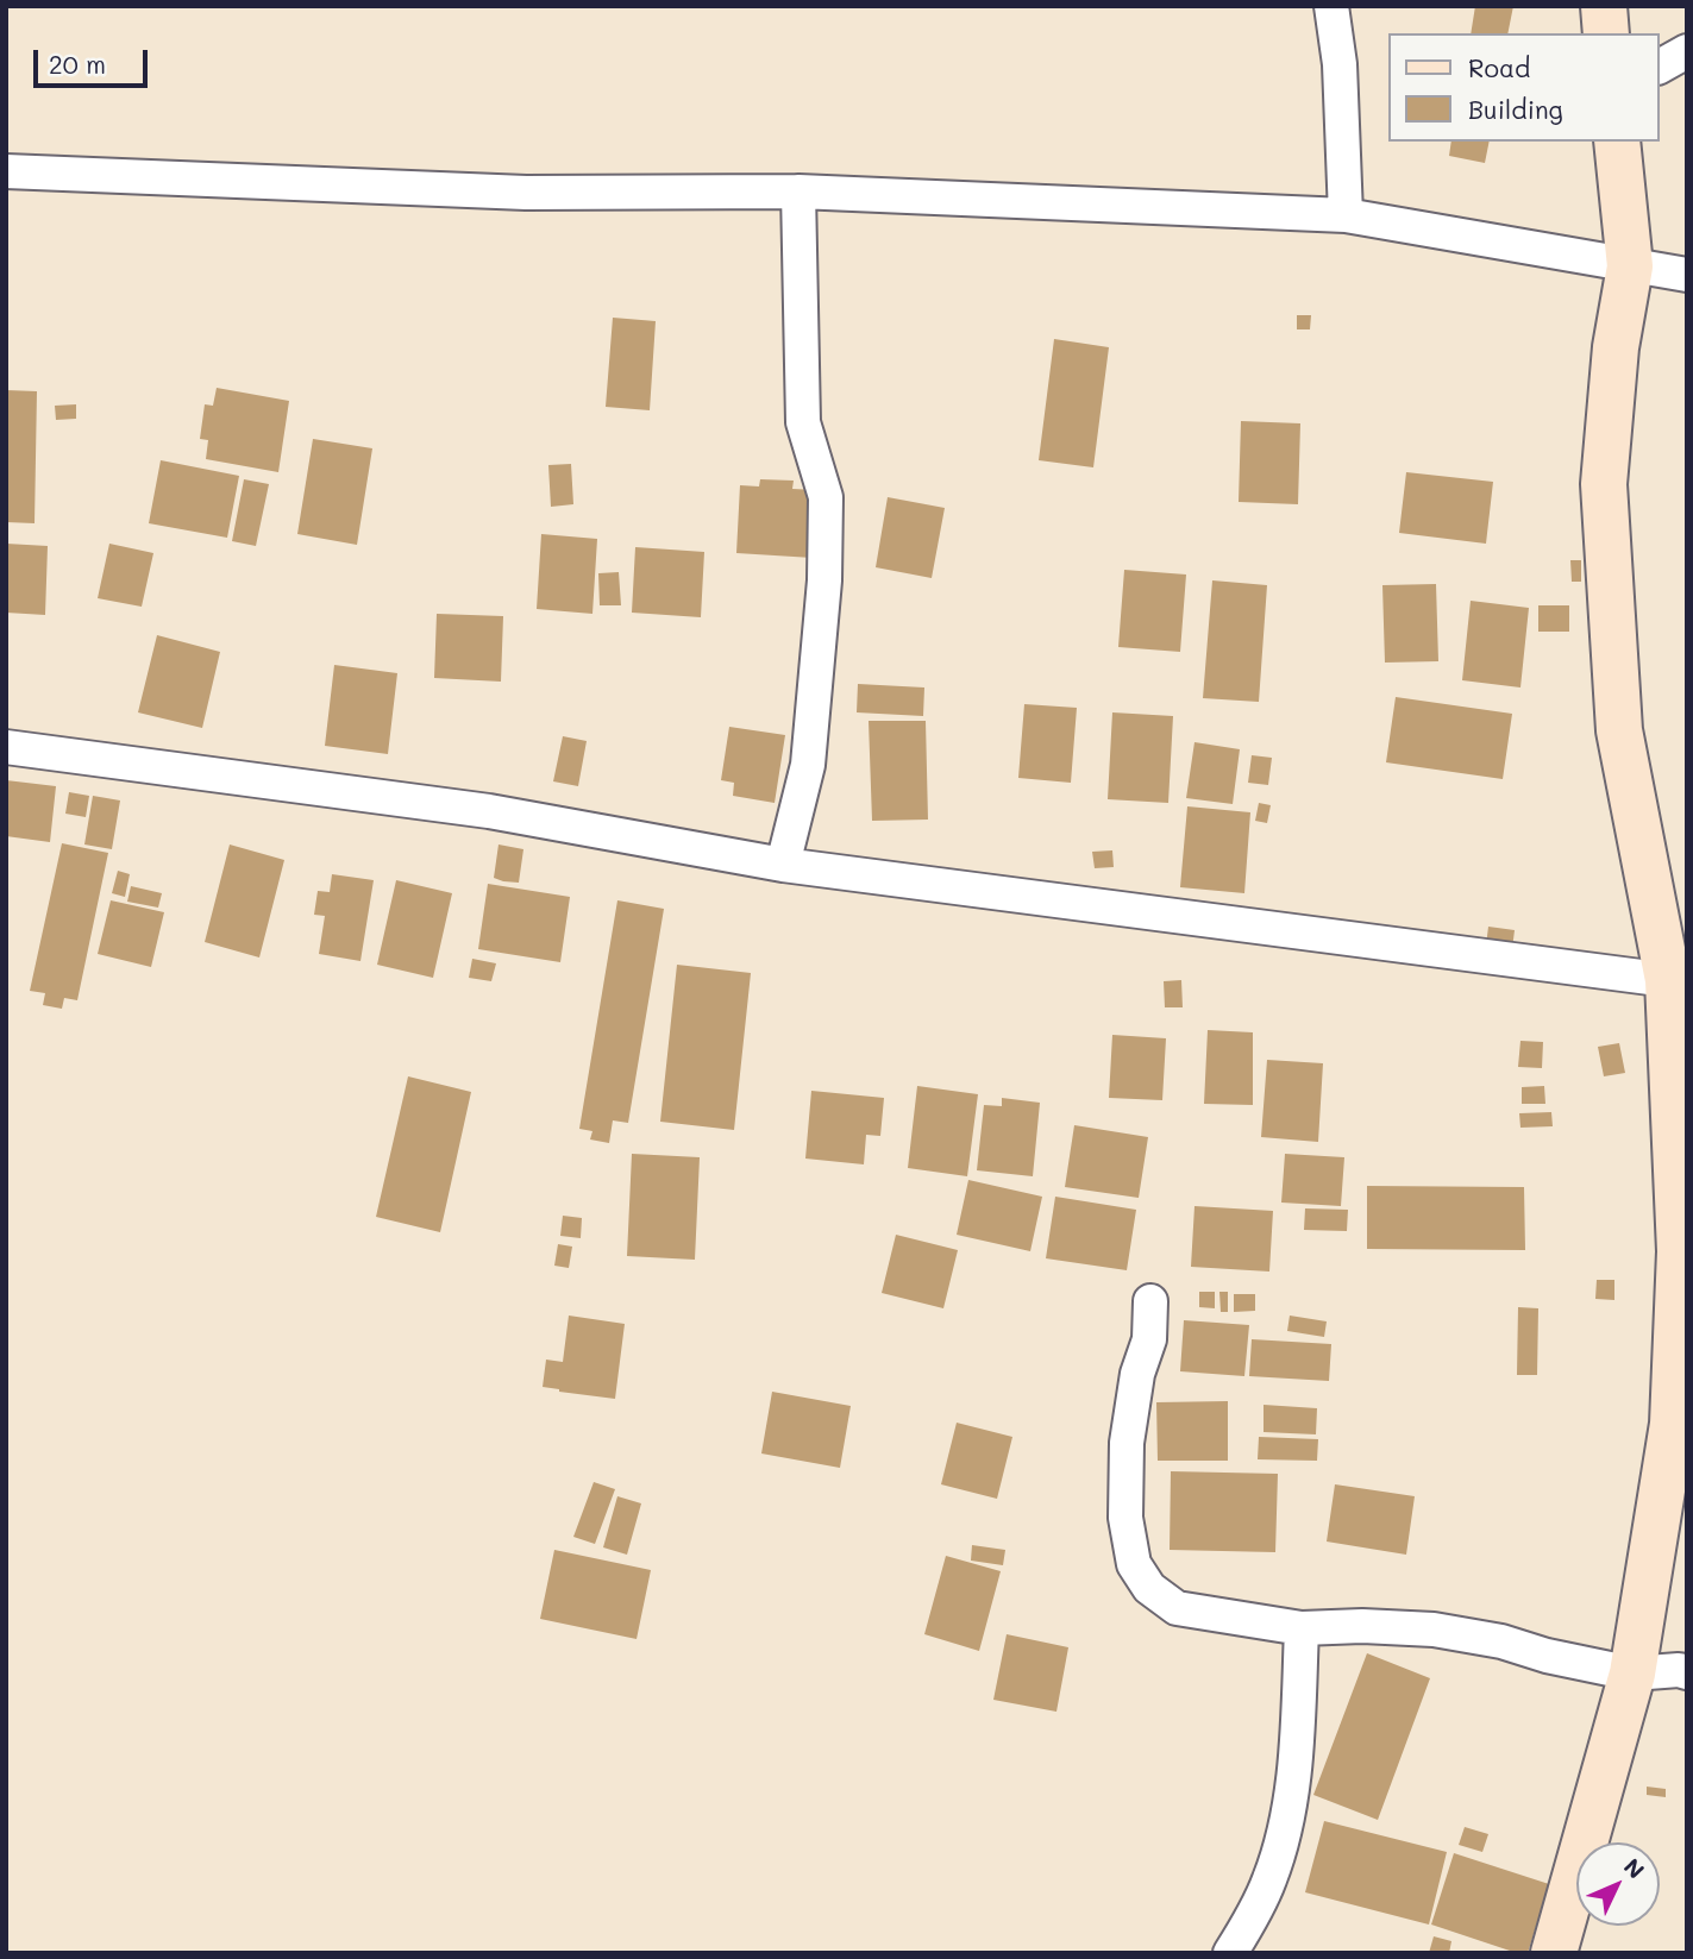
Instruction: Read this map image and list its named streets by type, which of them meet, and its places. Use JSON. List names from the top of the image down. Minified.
{"legend":["Road","Building"],"scale_bar":"20 m","north":"top right"}
